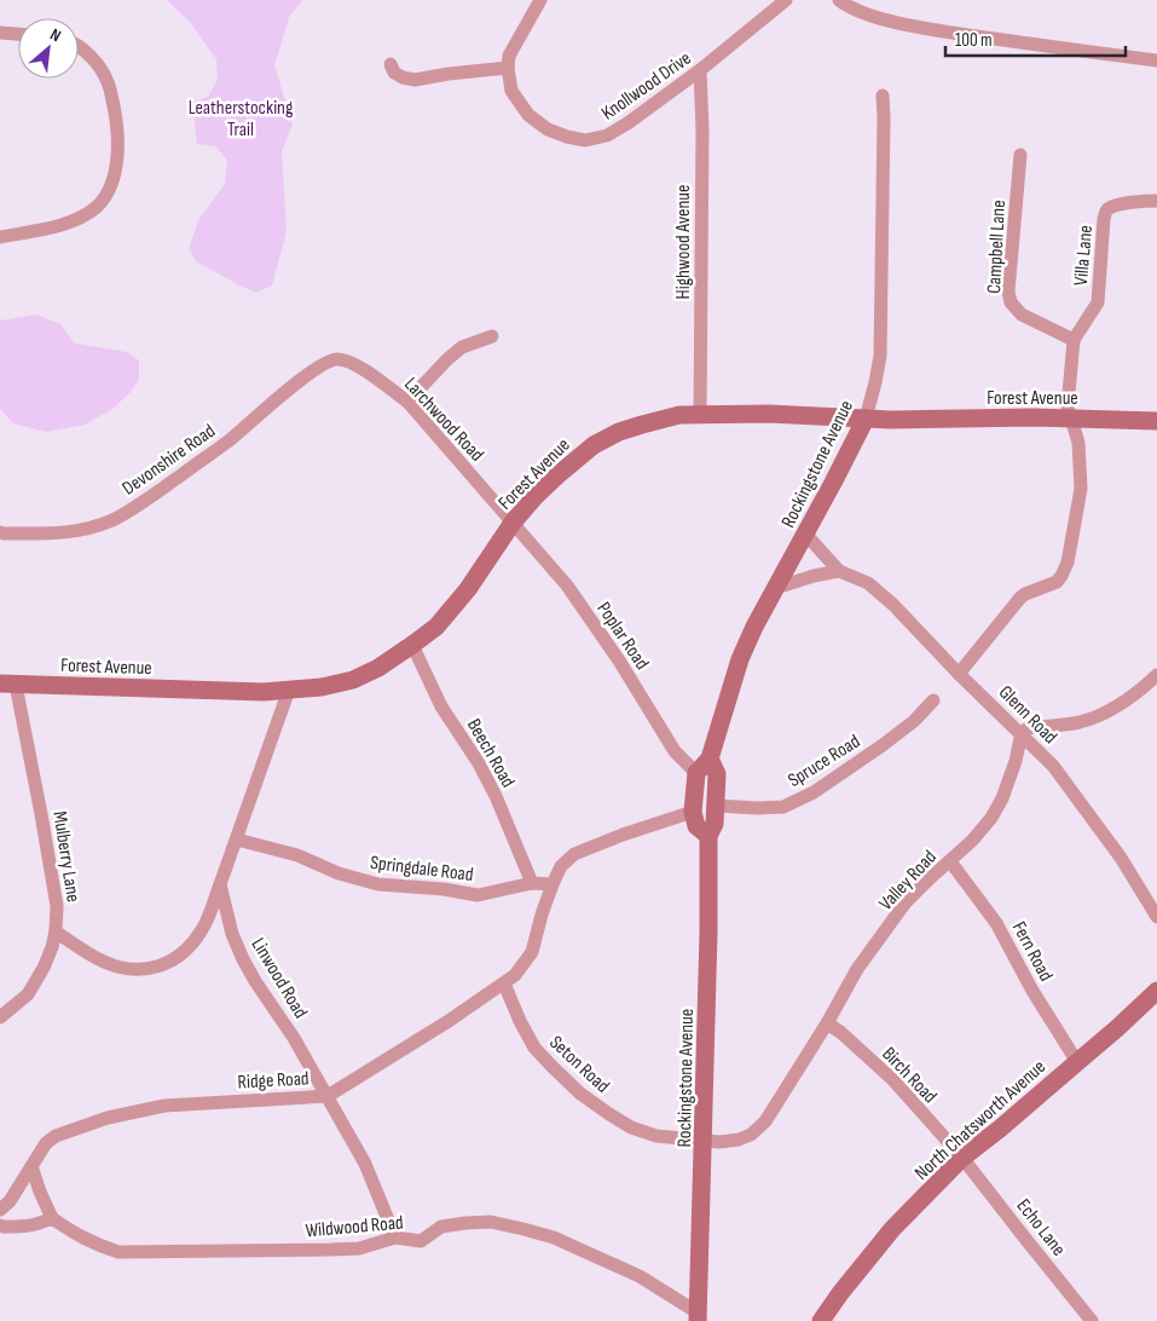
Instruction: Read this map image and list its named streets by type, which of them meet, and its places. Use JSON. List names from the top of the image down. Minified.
{"streets":{"street":["Knollwood Drive","Highwood Avenue","Campbell Lane","Villa Lane","Forest Avenue","Larchwood Road","Devonshire Road","Rockingstone Avenue","Poplar Road","Glenn Road","Beech Road","Spruce Road","Mulberry Lane","Springdale Road","Valley Road","Fern Road","Linwood Road","Seton Road","Birch Road","Ridge Road","North Chatsworth Avenue","Wildwood Road","Echo Lane"]},"crossings":[["Knollwood Drive","Highwood Avenue"],["Highwood Avenue","Forest Avenue"],["Campbell Lane","Villa Lane"],["Villa Lane","Forest Avenue"],["Villa Lane","Glenn Road"],["Forest Avenue","Larchwood Road"],["Forest Avenue","Rockingstone Avenue"],["Forest Avenue","Poplar Road"],["Forest Avenue","Beech Road"],["Forest Avenue","Mulberry Lane"],["Larchwood Road","Devonshire Road"],["Larchwood Road","Poplar Road"],["Rockingstone Avenue","Poplar Road"],["Rockingstone Avenue","Glenn Road"],["Rockingstone Avenue","Spruce Road"],["Rockingstone Avenue","Valley Road"],["Rockingstone Avenue","Seton Road"],["Rockingstone Avenue","Wildwood Road"],["Glenn Road","Valley Road"],["Beech Road","Springdale Road"],["Valley Road","Fern Road"],["Valley Road","Seton Road"],["Valley Road","Birch Road"],["Fern Road","North Chatsworth Avenue"],["Linwood Road","Ridge Road"],["Linwood Road","Wildwood Road"],["Seton Road","Ridge Road"],["Birch Road","North Chatsworth Avenue"],["Birch Road","Echo Lane"],["North Chatsworth Avenue","Echo Lane"]],"parks":["Leatherstocking Trail"],"scale_bar":"100 m","north":"top right"}
